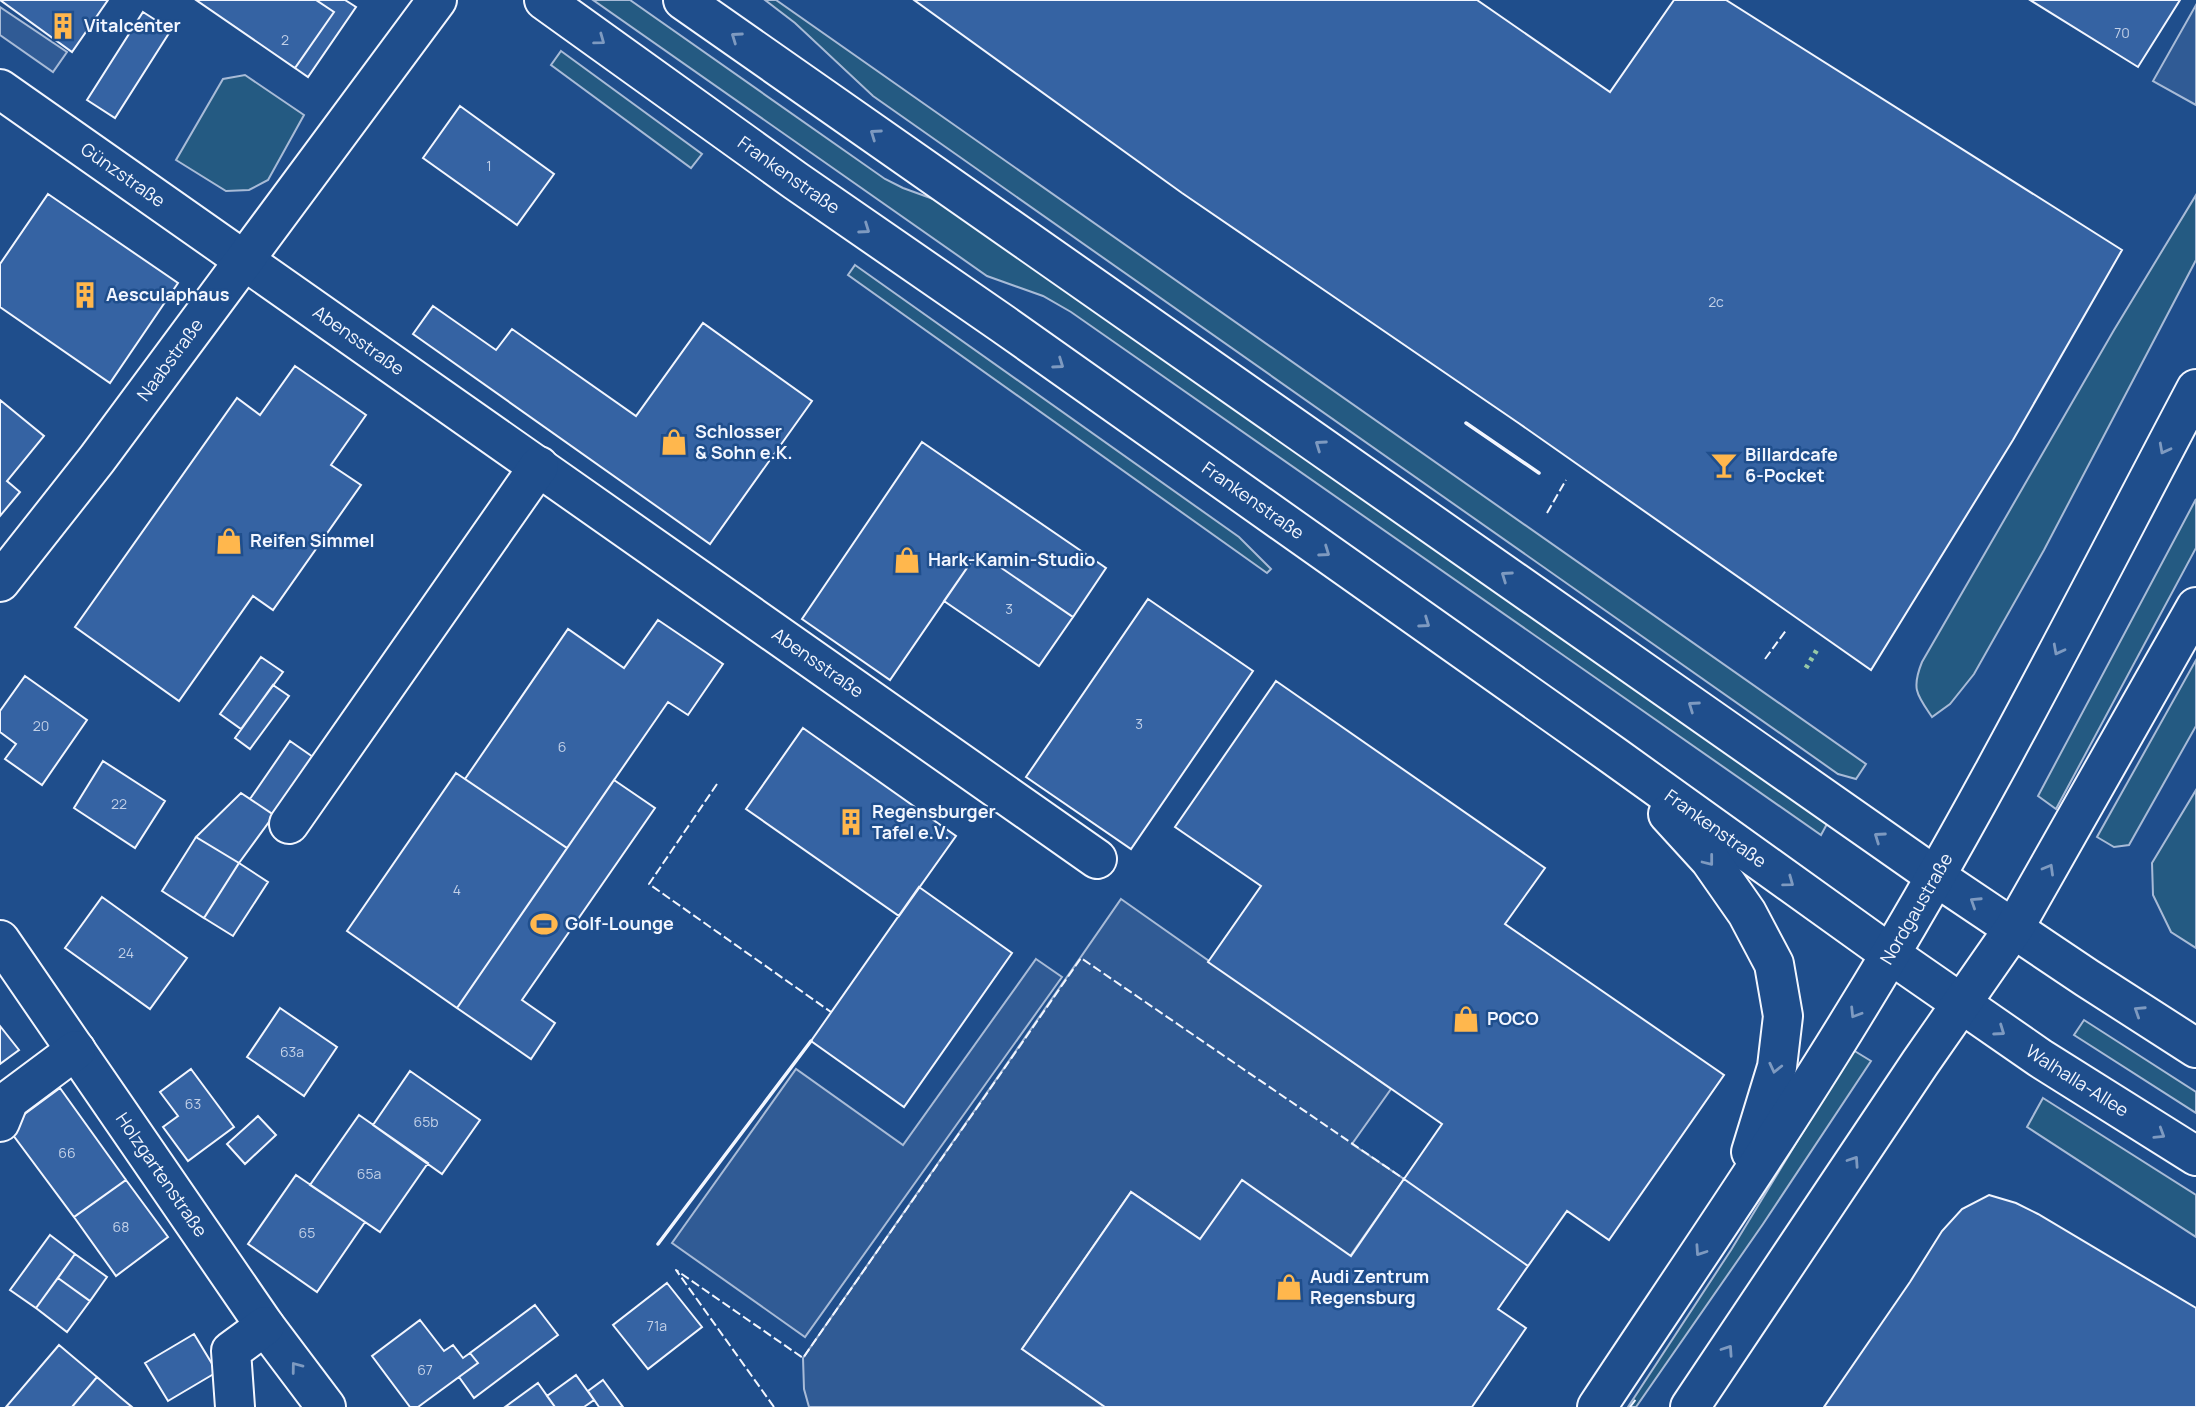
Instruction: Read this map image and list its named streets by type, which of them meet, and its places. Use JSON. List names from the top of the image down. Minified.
{"streets":{"main road":["Günzstraße","Frankenstraße","Abensstraße","Naabstraße","Nordgaustraße","Walhalla-Allee","Holzgartenstraße"]},"crossings":[["Günzstraße","Abensstraße"],["Günzstraße","Naabstraße"],["Frankenstraße","Nordgaustraße"],["Frankenstraße","Walhalla-Allee"],["Abensstraße","Naabstraße"]],"places":{"building":["Vitalcenter","Aesculaphaus","Regensburger Tafel e.V."],"shop":["Schlosser & Sohn e.K.","Reifen Simmel","Hark-Kamin-Studio","POCO","Audi Zentrum Regensburg"],"bar":["Billardcafe 6-Pocket"],"sports":["Golf-Lounge"]},"house_numbers":["70","2","1","2c","3","3","20","6","22","4","24","63a","63","65b","66","65a","68","65","71a","67"]}
